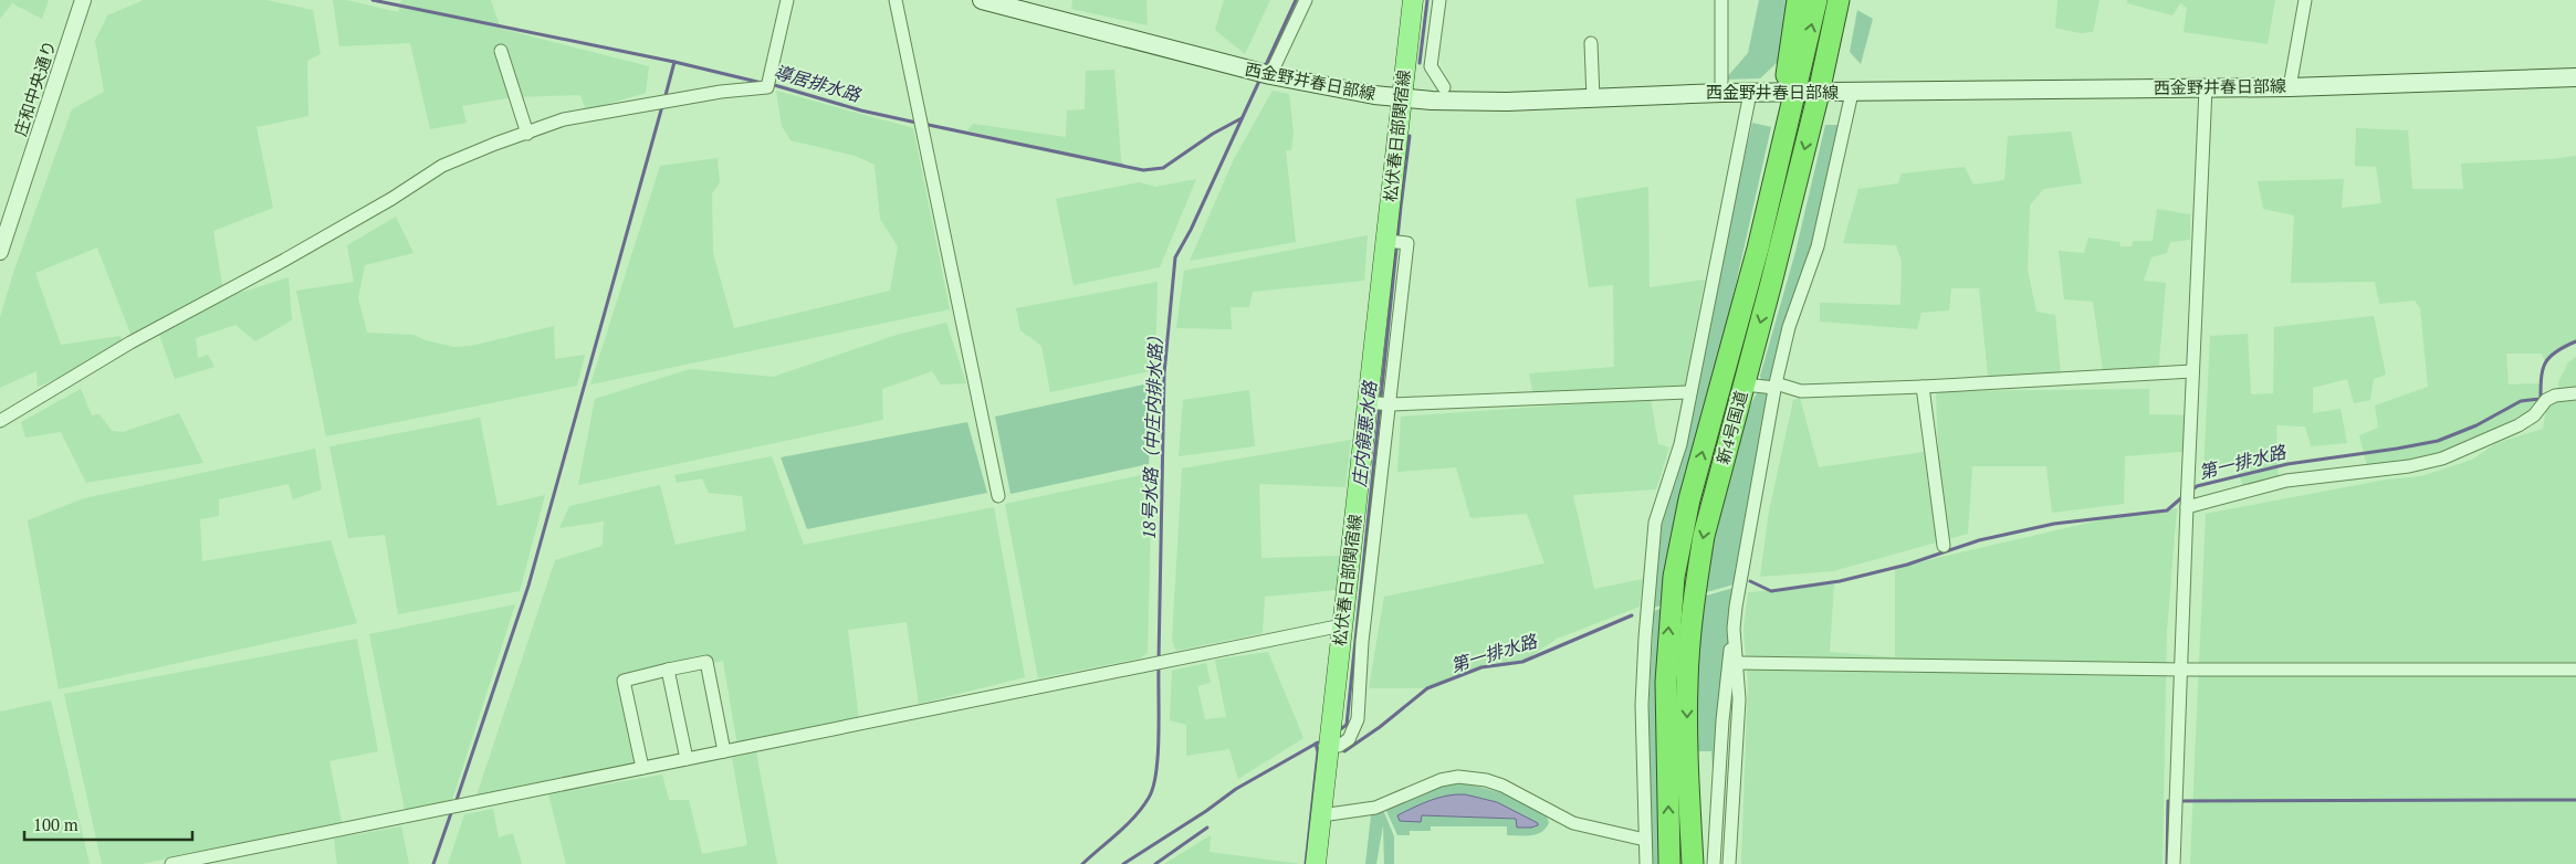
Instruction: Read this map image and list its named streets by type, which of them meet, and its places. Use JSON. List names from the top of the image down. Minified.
{"streets":{"highway":["新4号国道"],"main road":["西金野井春日部線","松伏春日部関宿線"],"street":["庄和中央通り"]},"crossings":[["西金野井春日部線","松伏春日部関宿線"],["西金野井春日部線","新4号国道"]],"water":["導居排水路","18号水路（中庄内排水路）","庄内領悪水路","第一排水路"],"scale_bar":"100 m"}
